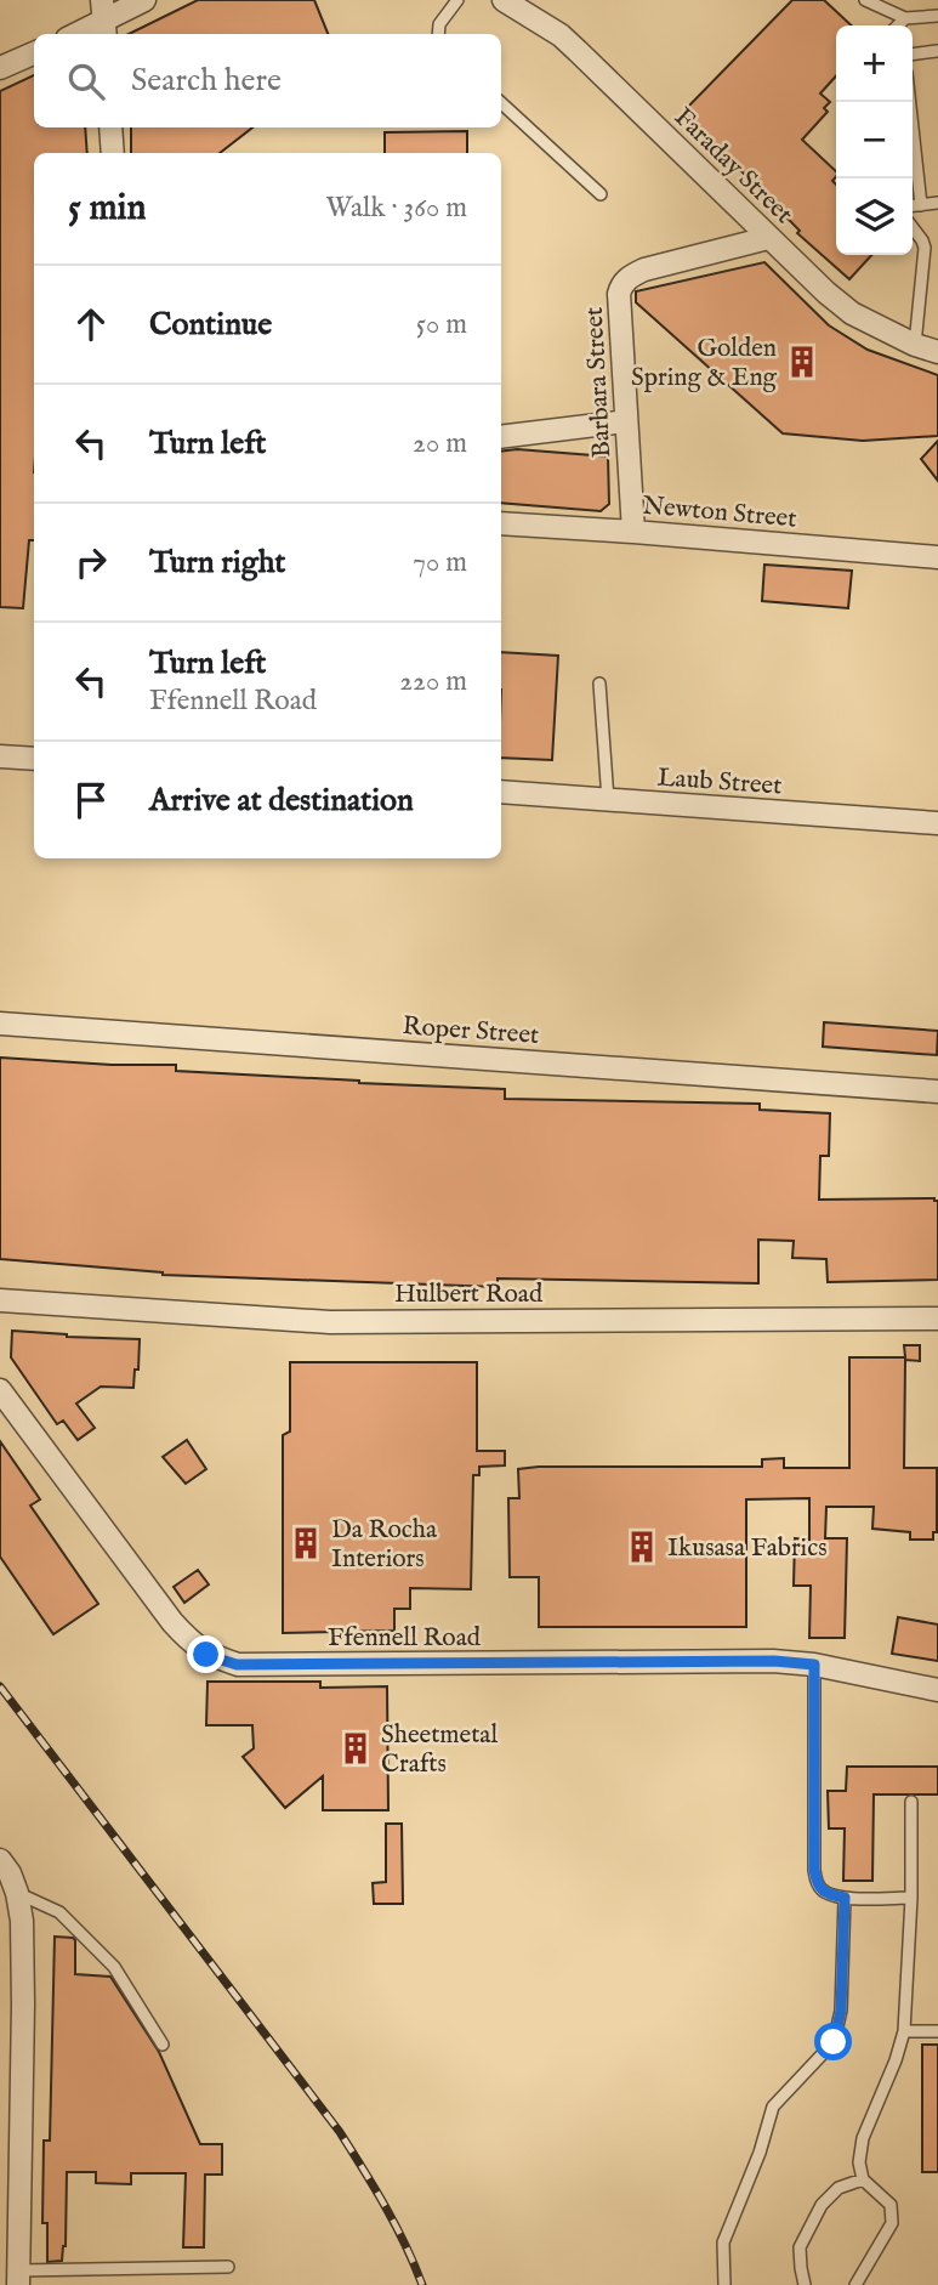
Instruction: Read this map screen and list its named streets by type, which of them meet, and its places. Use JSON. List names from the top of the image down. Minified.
{"streets":{"street":["Faraday Street","Barbara Street","Newton Street","Laub Street","Roper Street","Hulbert Road","Ffennell Road"]},"crossings":[["Faraday Street","Barbara Street"],["Barbara Street","Newton Street"]],"places":{"building":["Golden Spring & Eng","Da Rocha Interiors","Ikusasa Fabrics","Sheetmetal Crafts"]},"page":{"map_buttons":["+","−"],"search":"Search here","heading":["5 min","Walk · 360 m"],"list":[["Continue","50 m"],["Turn left","20 m"],["Turn right","70 m"],["Turn left","Ffennell Road","220 m"],"Arrive at destination"]}}
